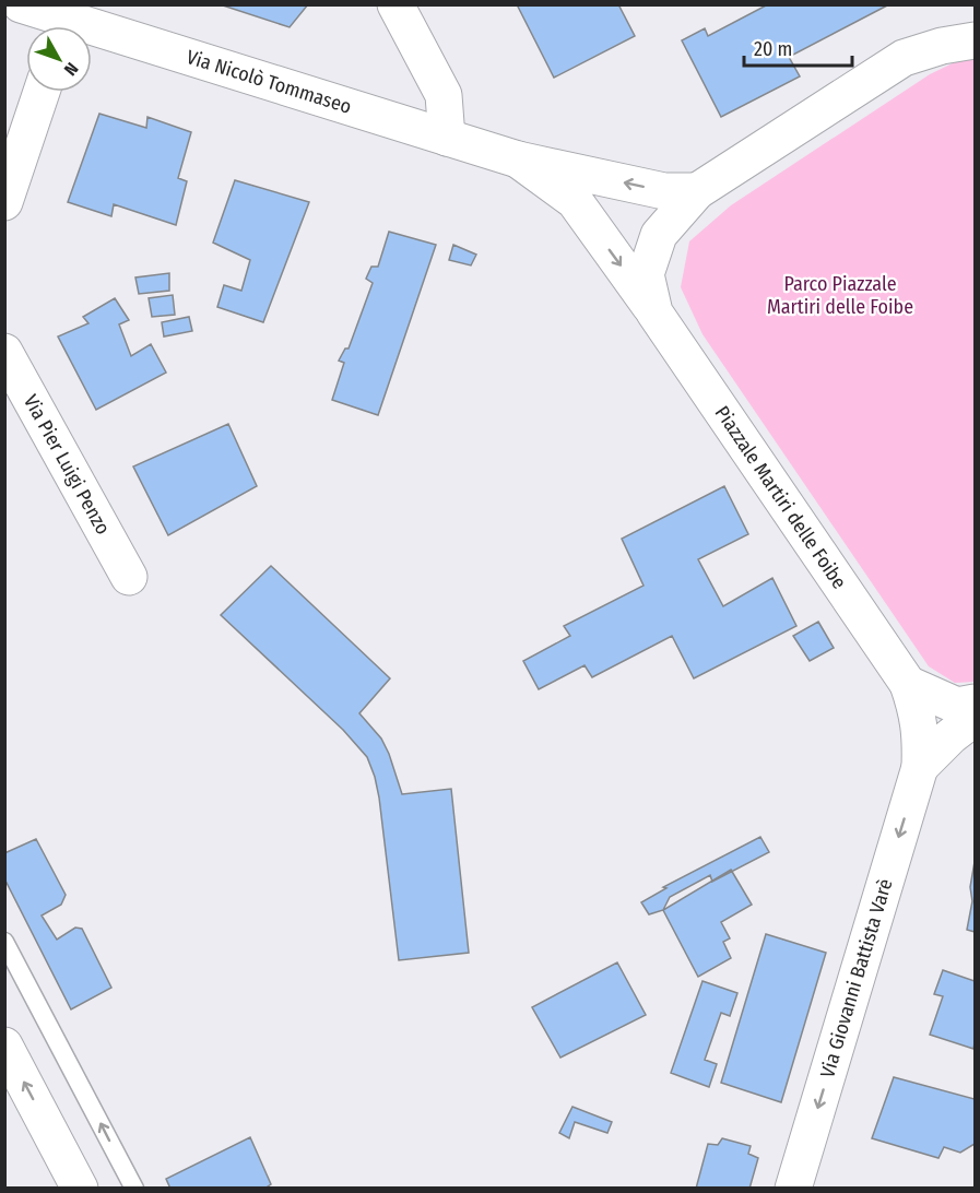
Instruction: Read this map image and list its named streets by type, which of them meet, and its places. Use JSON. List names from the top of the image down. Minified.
{"streets":{"street":["Via Nicolò Tommaseo","Via Pier Luigi Penzo","Piazzale Martiri delle Foibe","Via Giovanni Battista Varè"]},"crossings":[["Via Nicolò Tommaseo","Piazzale Martiri delle Foibe"],["Piazzale Martiri delle Foibe","Via Giovanni Battista Varè"]],"one_way":["Via Giovanni Battista Varè"],"parks":["Parco Piazzale Martiri delle Foibe"],"scale_bar":"20 m","north":"bottom right"}
